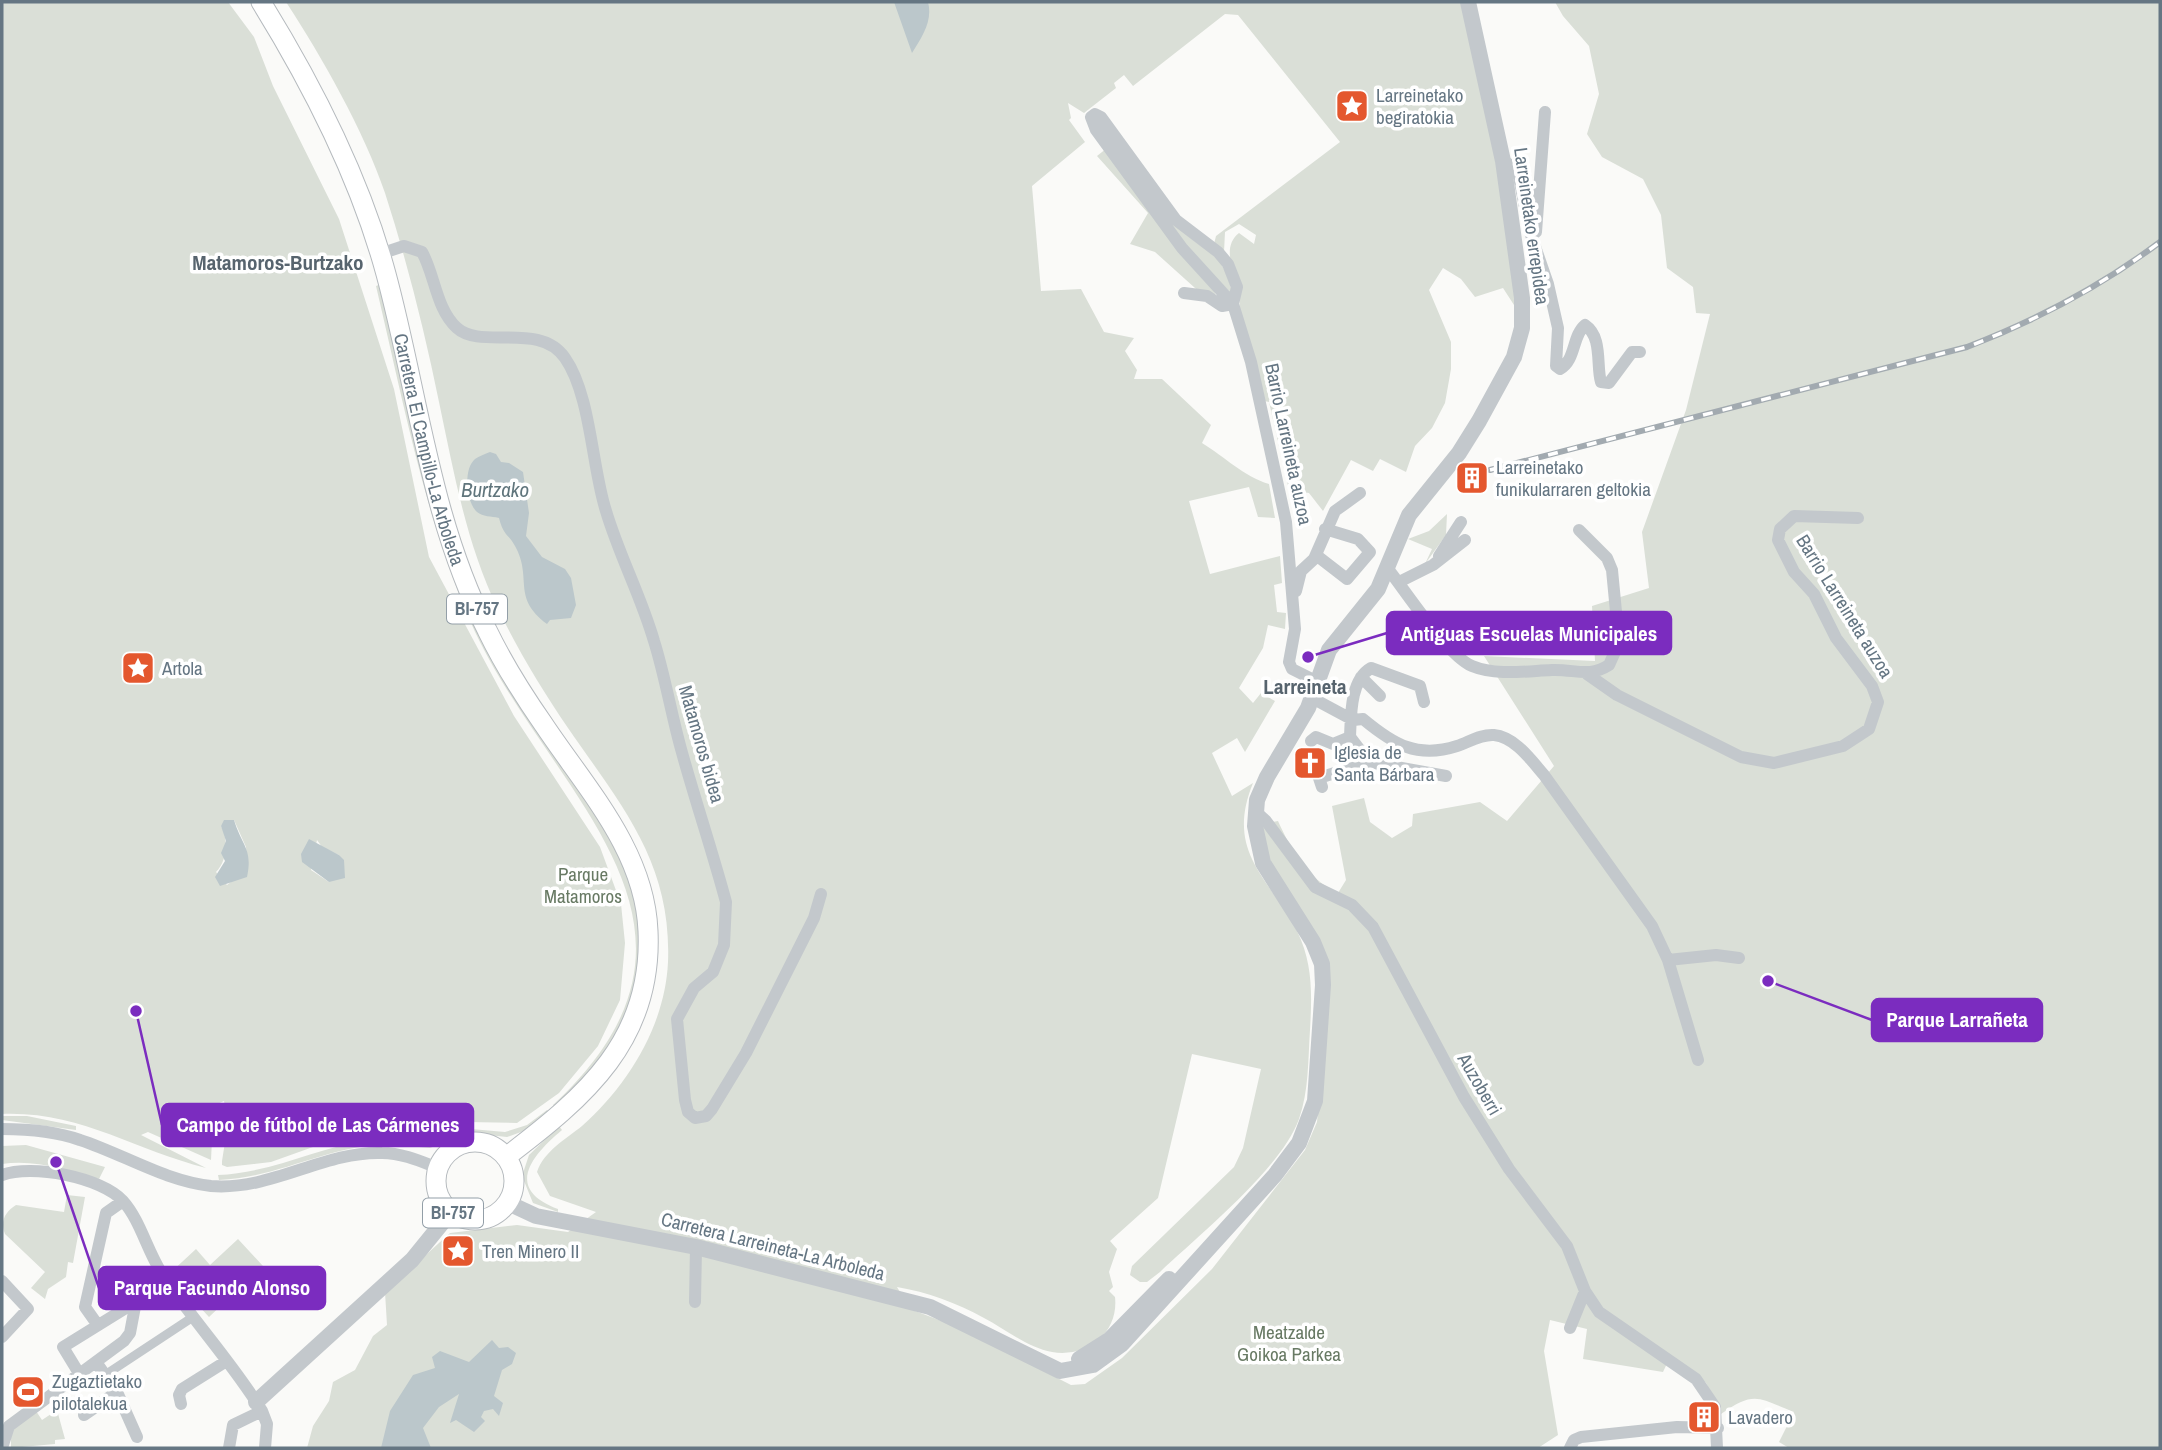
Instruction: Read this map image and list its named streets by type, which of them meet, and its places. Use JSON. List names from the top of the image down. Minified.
{"streets":{"main road":["Carretera El Campillo-La Arboleda","BI-757"],"street":["Larreinetako errepidea","Barrio Larreineta auzoa","Matamoros bidea","Auzoberri","Carretera Larreineta-La Arboleda"]},"crossings":[["Larreinetako errepidea","Barrio Larreineta auzoa"],["Carretera El Campillo-La Arboleda","BI-757"],["Carretera El Campillo-La Arboleda","Matamoros bidea"],["Carretera El Campillo-La Arboleda","Carretera Larreineta-La Arboleda"],["BI-757","Carretera Larreineta-La Arboleda"],["Auzoberri","Carretera Larreineta-La Arboleda"]],"districts":["Matamoros-Burtzako","Larreineta"],"water":["Burtzako"],"parks":["Parque Matamoros","Meatzalde Goikoa Parkea"],"places":{"place":["Larreinetako begiratokia","Artola","Tren Minero II"],"building":["Larreinetako funikularraren geltokia","Lavadero"],"other":["Antiguas Escuelas Municipales","Parque Larrañeta","Campo de fútbol de Las Cármenes","Parque Facundo Alonso"],"church":["Iglesia de Santa Bárbara"],"sports":["Zugaztietako pilotalekua"]}}
